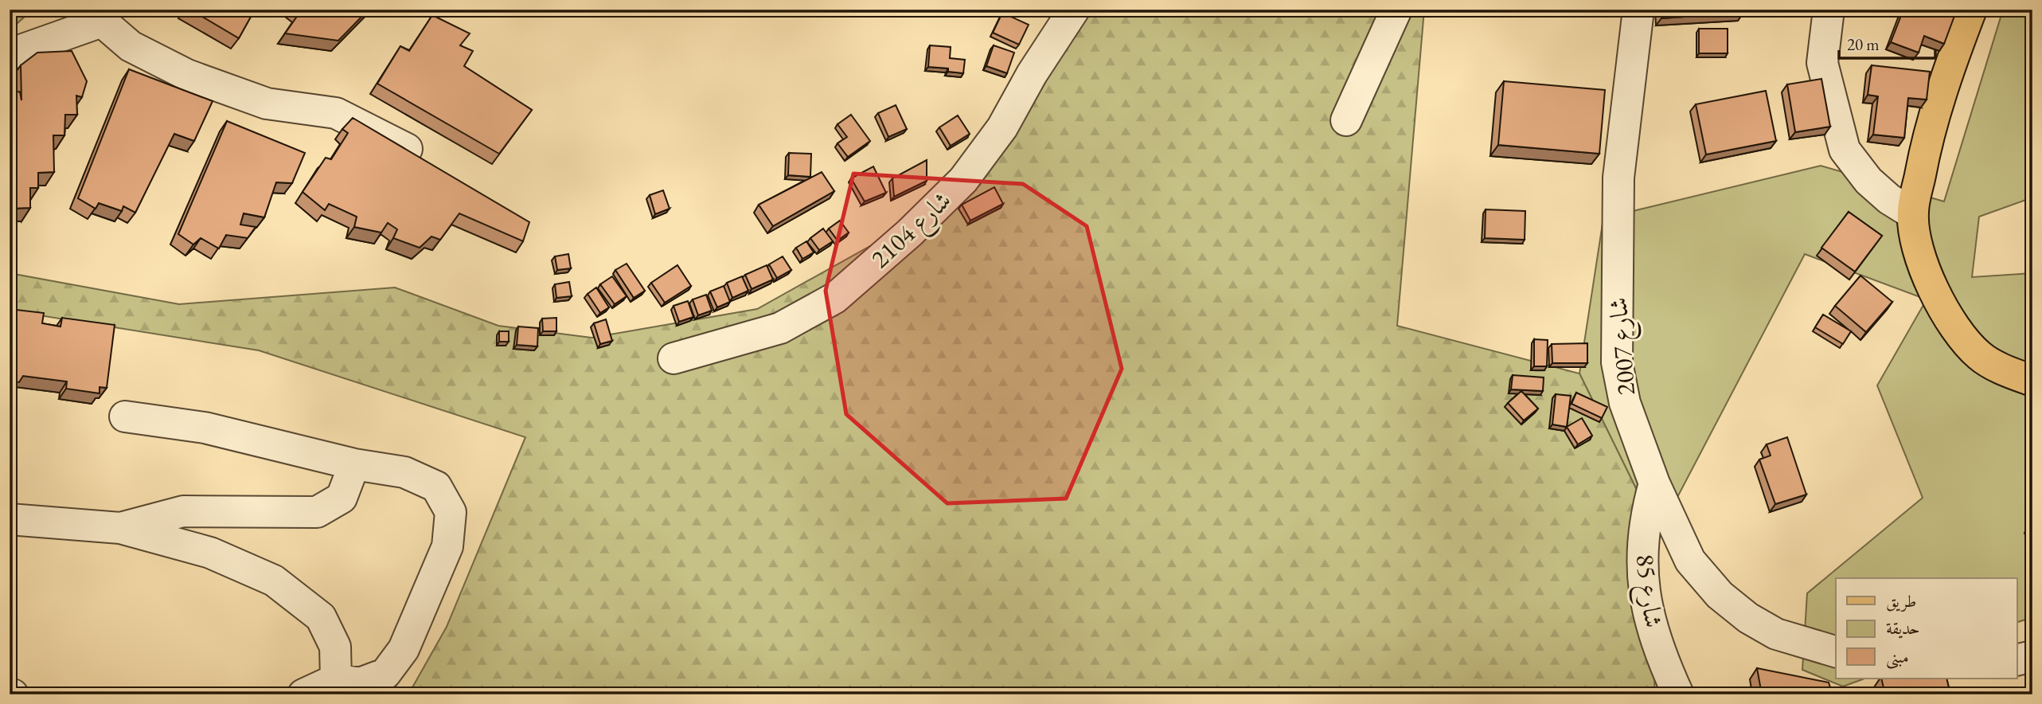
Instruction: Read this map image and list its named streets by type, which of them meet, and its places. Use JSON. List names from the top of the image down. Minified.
{"streets":{"street":["شارع 2104","شارع 2007","شارع 85"]},"crossings":[["شارع 2007","شارع 85"]],"legend":["طريق","حديقة","مبنى"],"scale_bar":"20 m"}
